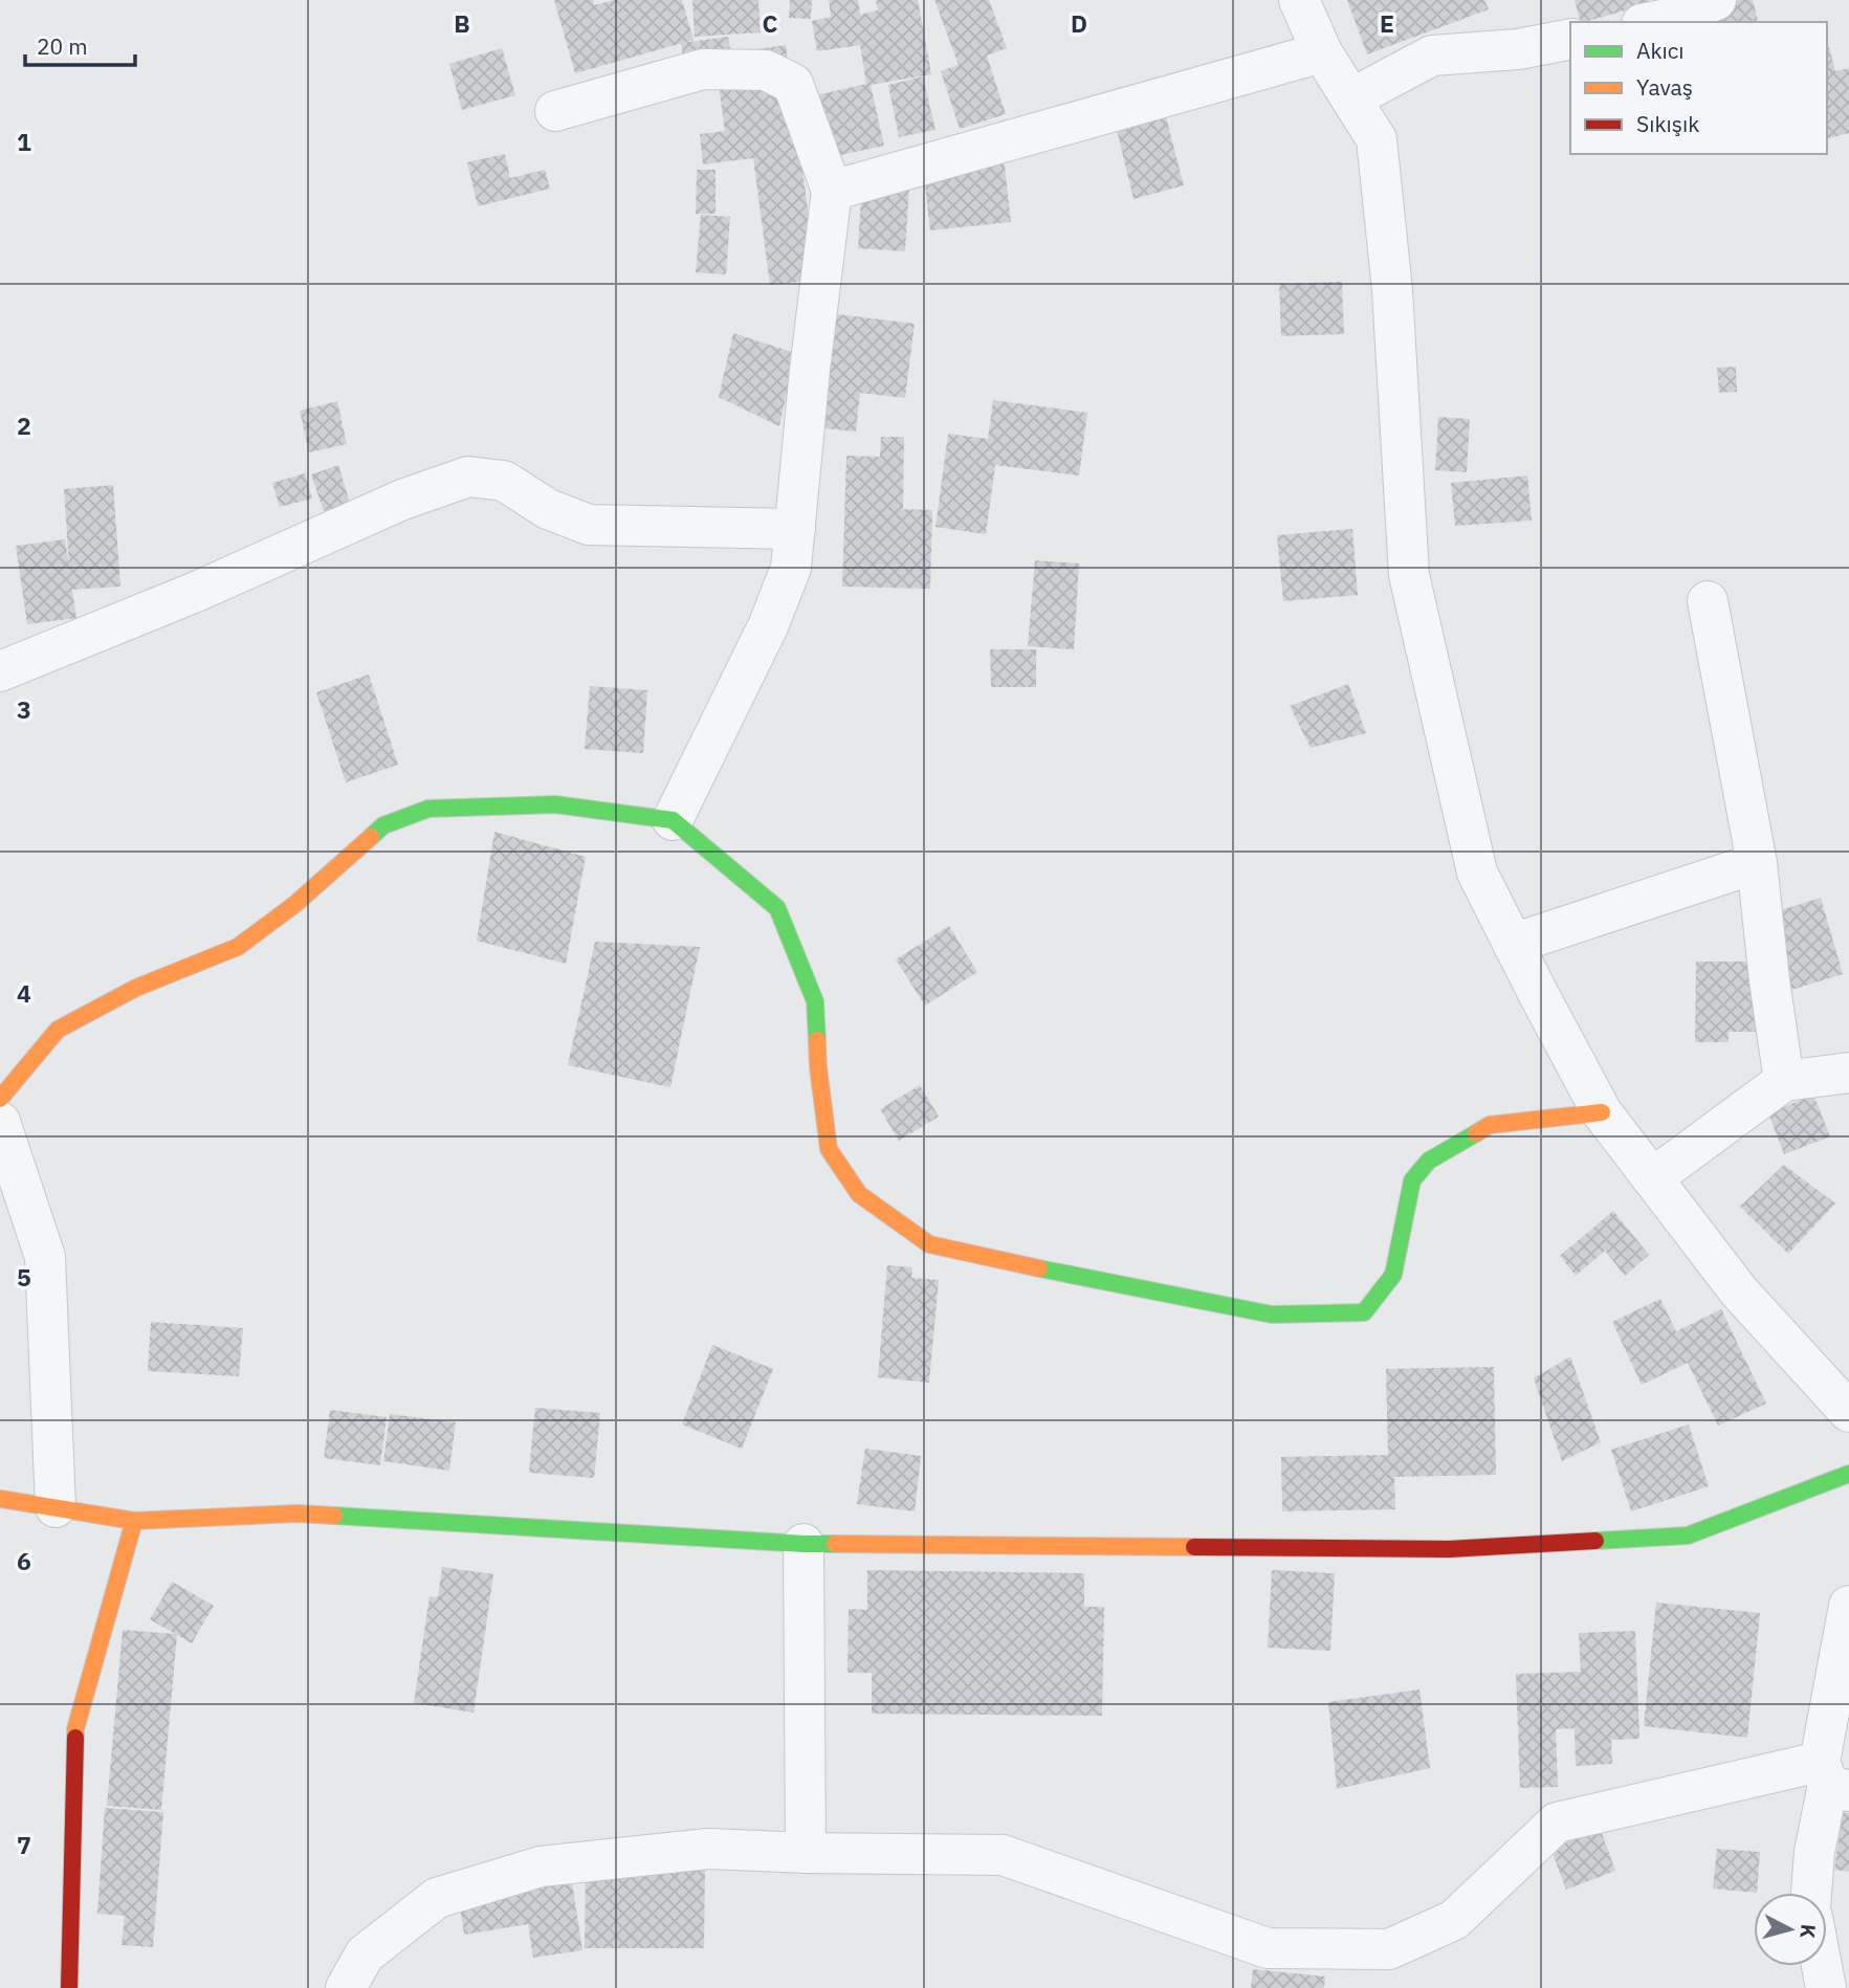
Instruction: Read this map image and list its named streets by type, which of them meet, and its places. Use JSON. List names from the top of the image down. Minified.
{"legend":["Akıcı","Yavaş","Sıkışık"],"scale_bar":"20 m","north":"right","grid":{"columns":["B","C","D","E"],"rows":["1","2","3","4","5","6","7"]}}
